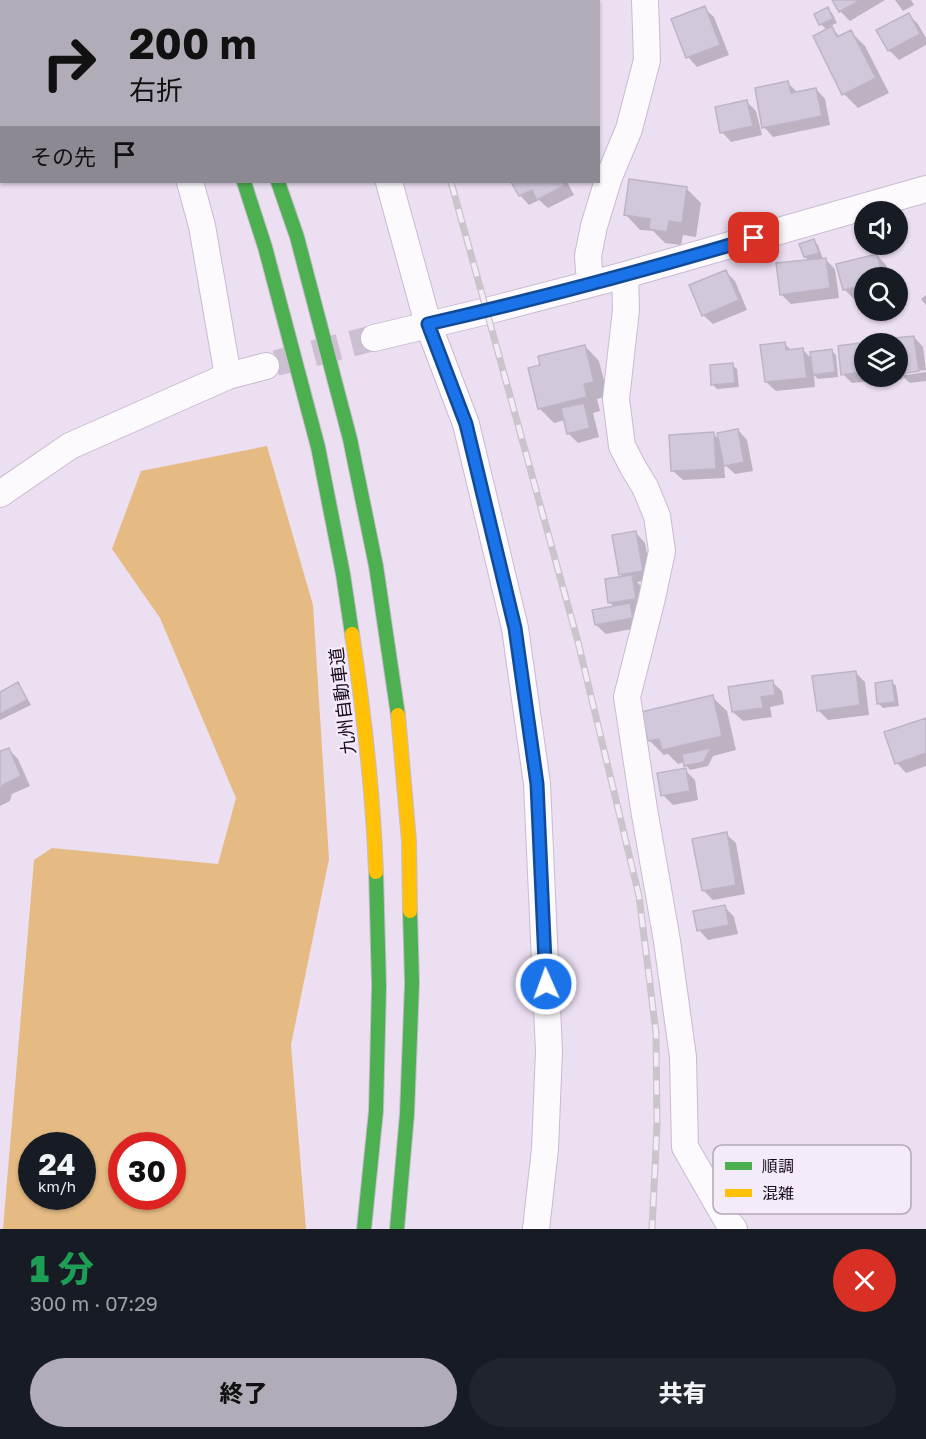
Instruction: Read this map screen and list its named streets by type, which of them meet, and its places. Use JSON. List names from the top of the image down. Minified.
{"streets":{"highway":["九州自動車道"]},"legend":["順調","混雑"],"page":{"turn":["200 m","右折"],"then":"その先","speed":"24 km/h","limit":"30","heading":["1 分","300 m · 07:29"],"buttons":["終了","共有"]}}
